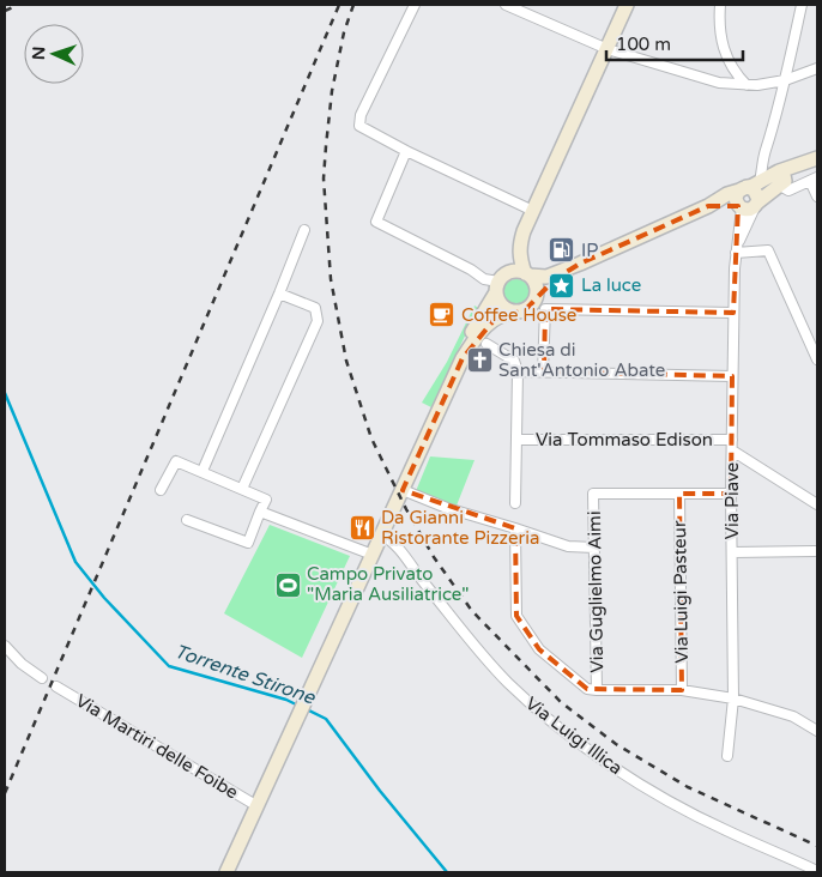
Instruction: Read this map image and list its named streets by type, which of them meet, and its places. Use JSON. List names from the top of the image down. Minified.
{"streets":{"street":["Via Tommaso Edison","Via Piave","Via Guglielmo Aimi","Via Luigi Pasteur","Via Luigi Illica","Via Martiri delle Foibe"]},"crossings":[["Via Tommaso Edison","Via Piave"],["Via Guglielmo Aimi","Via Luigi Pasteur"]],"water":["Torrente Stirone"],"places":{"fuel station":["IP"],"place":["La luce"],"cafe":["Coffee House"],"church":["Chiesa di Sant'Antonio Abate"],"restaurant":["Da Gianni Ristorante Pizzeria"],"sports":["Campo Privato \"Maria Ausiliatrice\""]},"scale_bar":"100 m","north":"left"}
